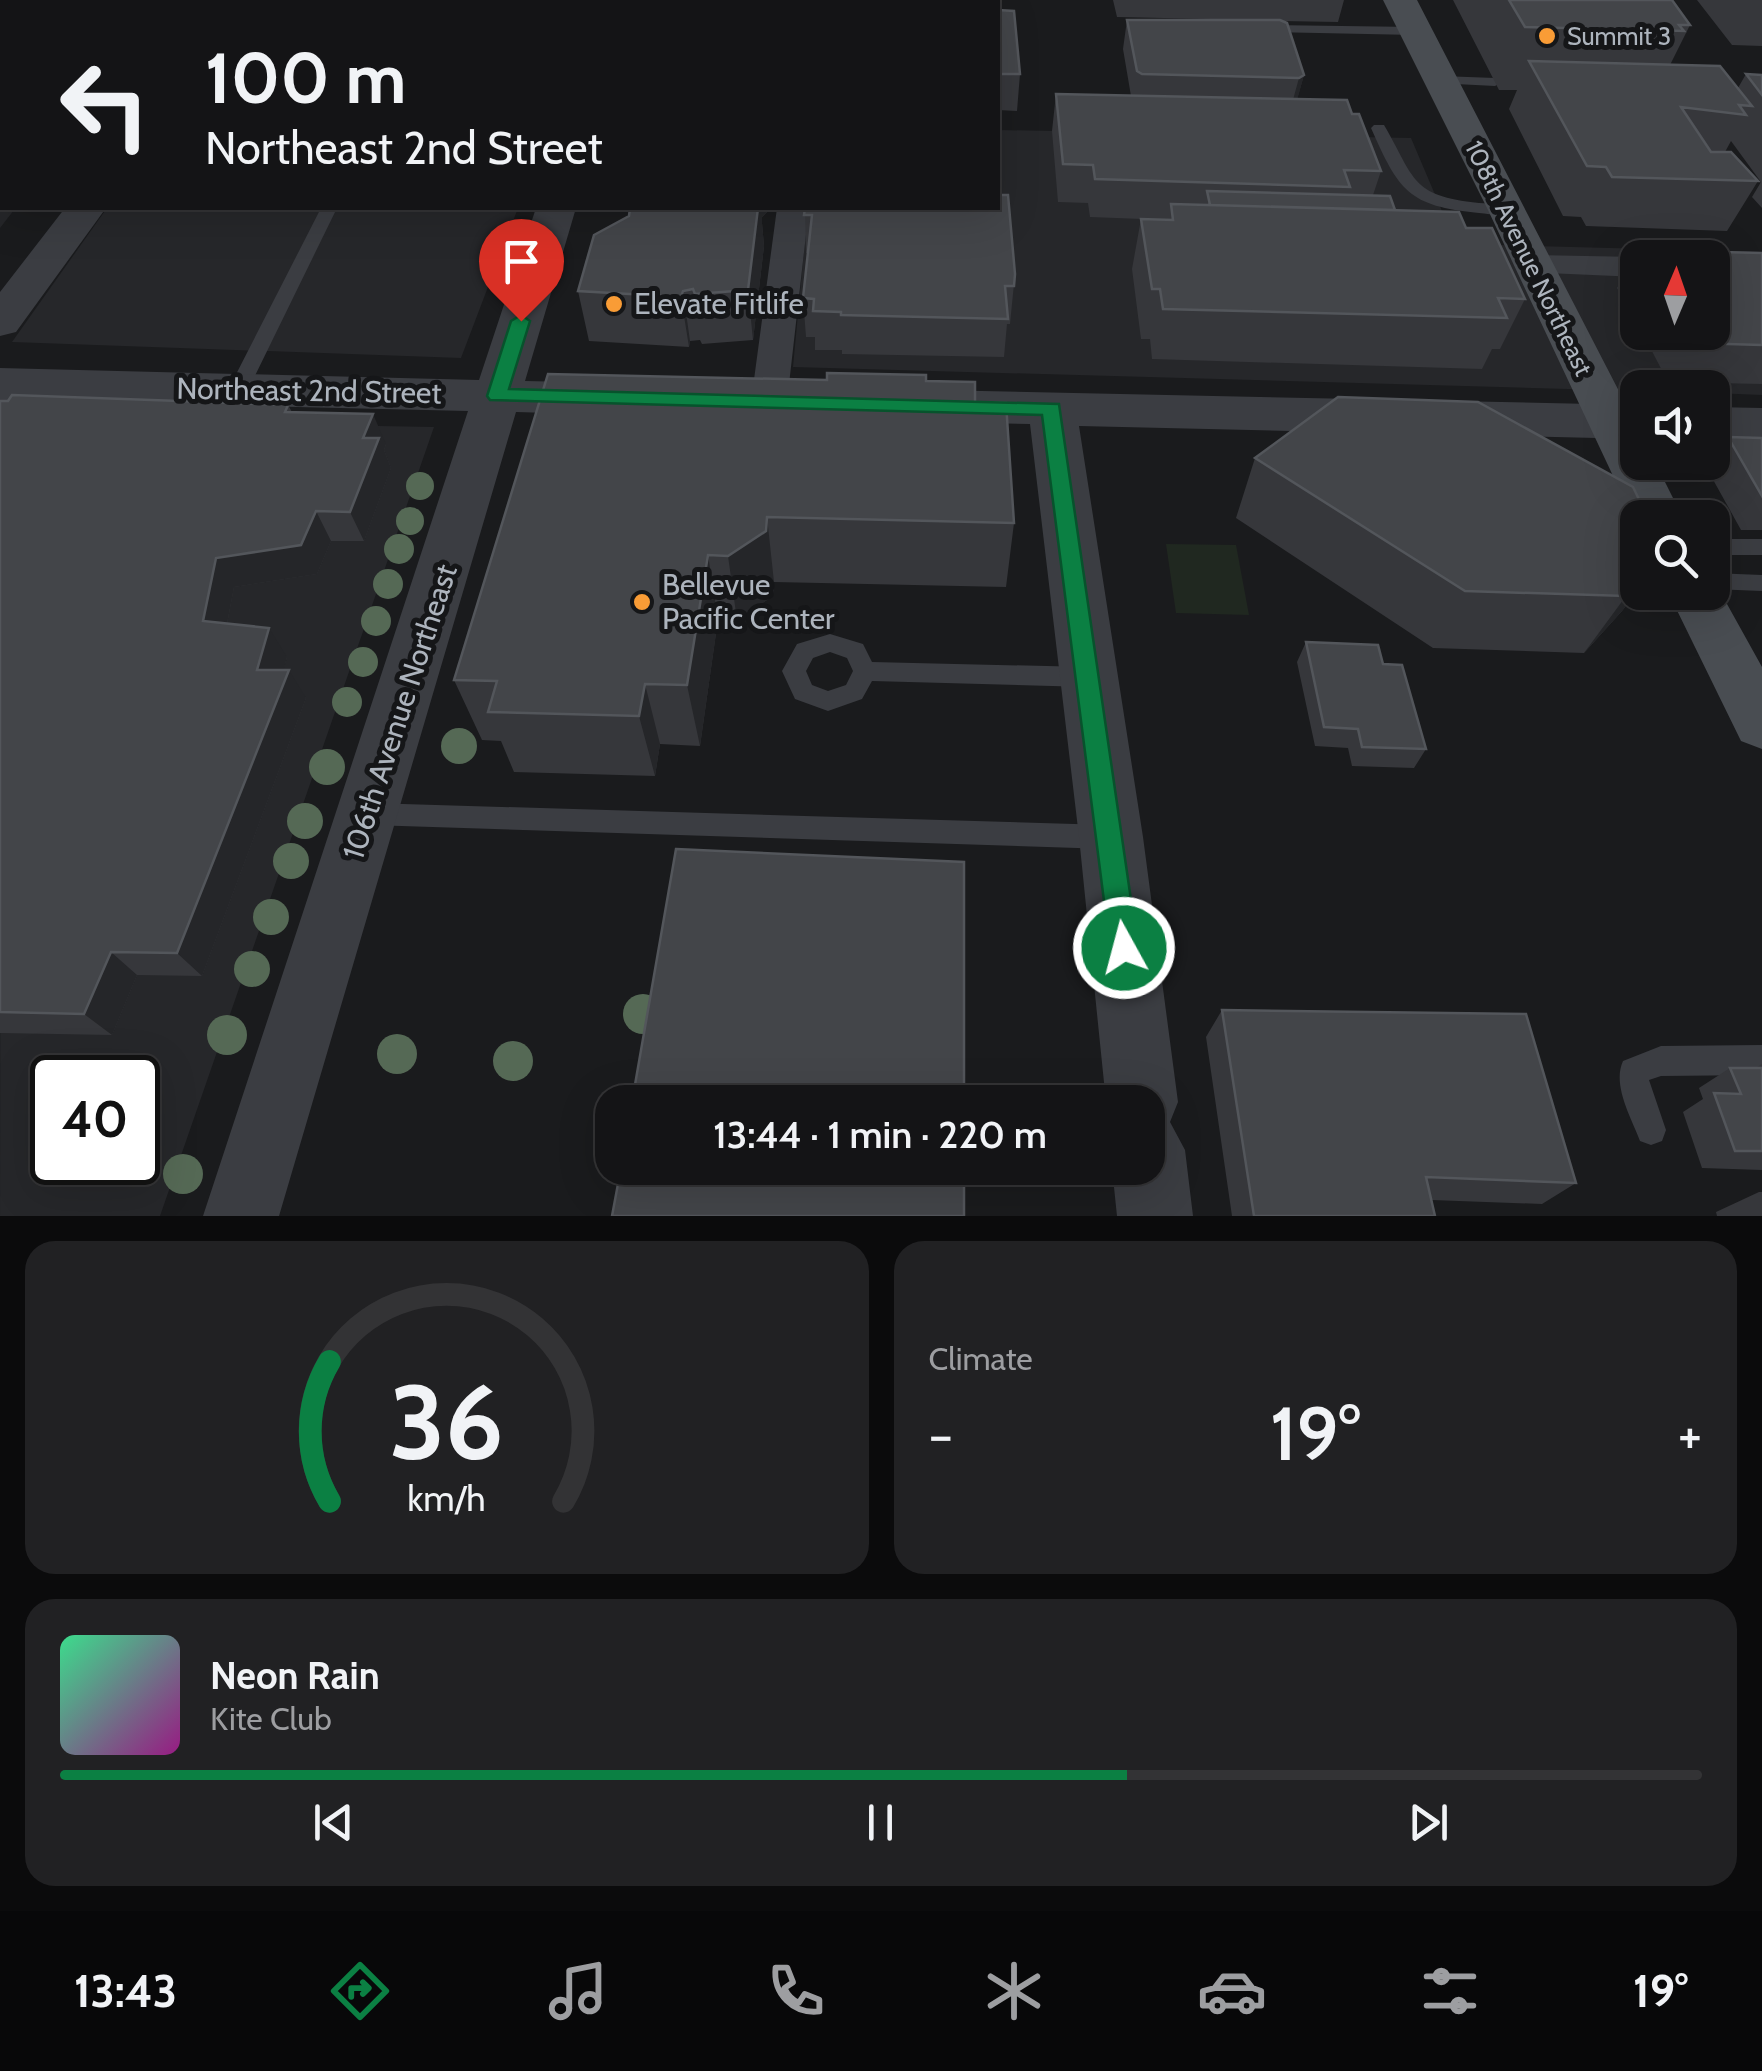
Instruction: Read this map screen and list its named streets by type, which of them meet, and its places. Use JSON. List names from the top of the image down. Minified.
{"streets":{"main road":["108th Avenue Northeast"],"street":["Northeast 2nd Street","106th Avenue Northeast"]},"crossings":[["Northeast 2nd Street","106th Avenue Northeast"]],"places":["Summit 3","Elevate Fitlife","Bellevue Pacific Center"],"north":"top","page":{"turn":["100 m","Northeast 2nd Street"],"limit":"40","trip":"13:44 · 1 min · 220 m","tile":"Climate","heat":["−","19°","+"],"song":["Neon Rain","Kite Club"],"tabs":["13:43","19°"],"gauge":["36","km/h"]}}
